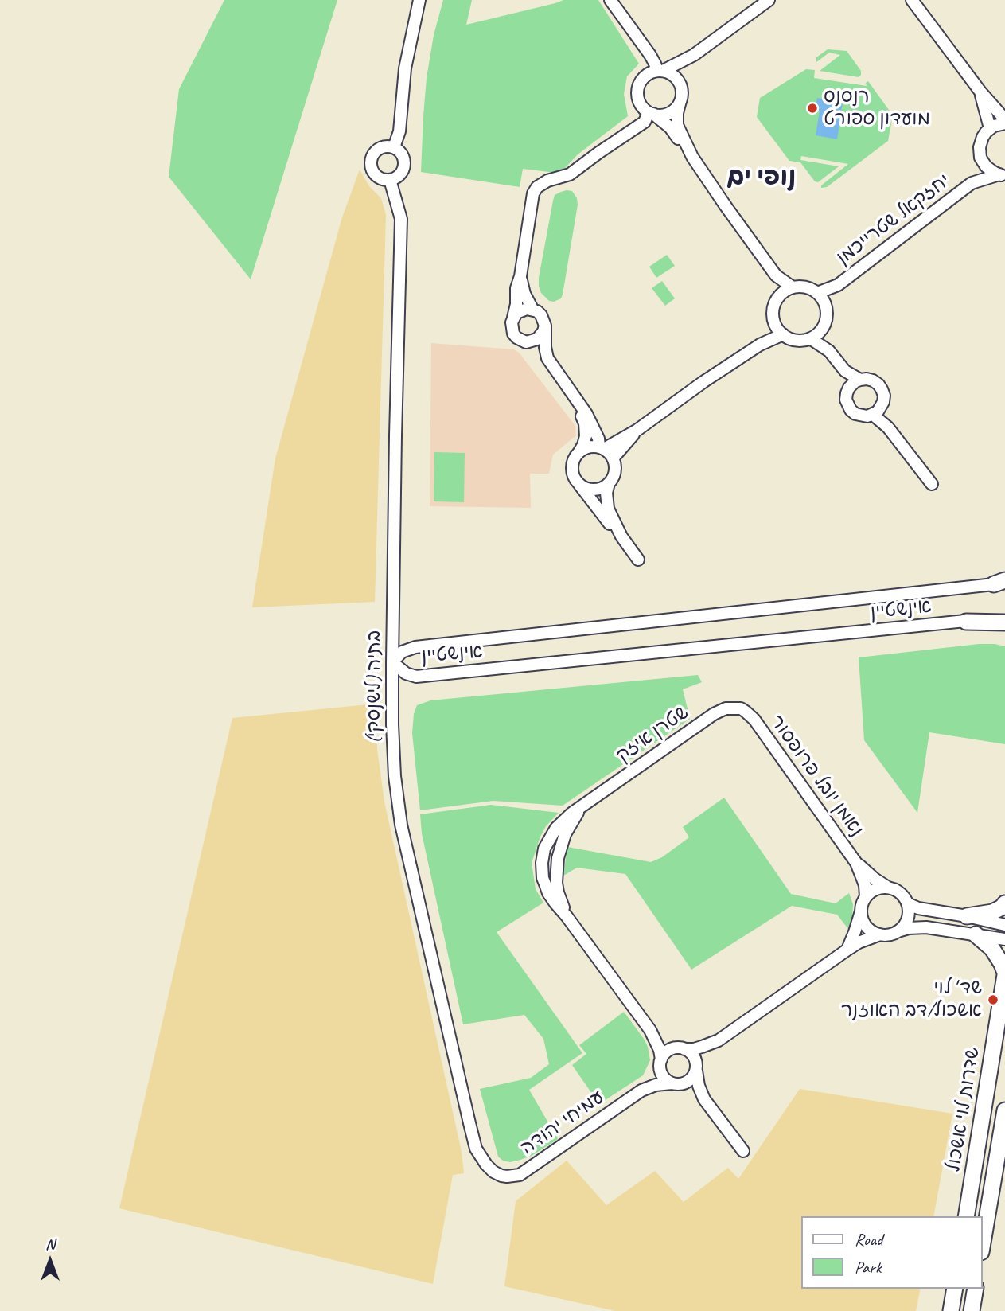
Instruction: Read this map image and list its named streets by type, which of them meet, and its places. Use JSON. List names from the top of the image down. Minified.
{"streets":{"street":["יחזקאל שטרייכמן","אינשטיין","בתיה (לישנסקי)","שטרן איזק","נאמן יובל פרופסור","שדרות לוי אשכול","עמיחי יהודה"]},"crossings":[["אינשטיין","בתיה (לישנסקי)"],["בתיה (לישנסקי)","עמיחי יהודה"],["שטרן איזק","נאמן יובל פרופסור"],["שטרן איזק","עמיחי יהודה"]],"districts":["נופי ים"],"places":["רנסנס מועדון ספורט","שד׳ לוי אשכול/דב האוזנר"],"legend":["Road","Park"],"north":"top"}
